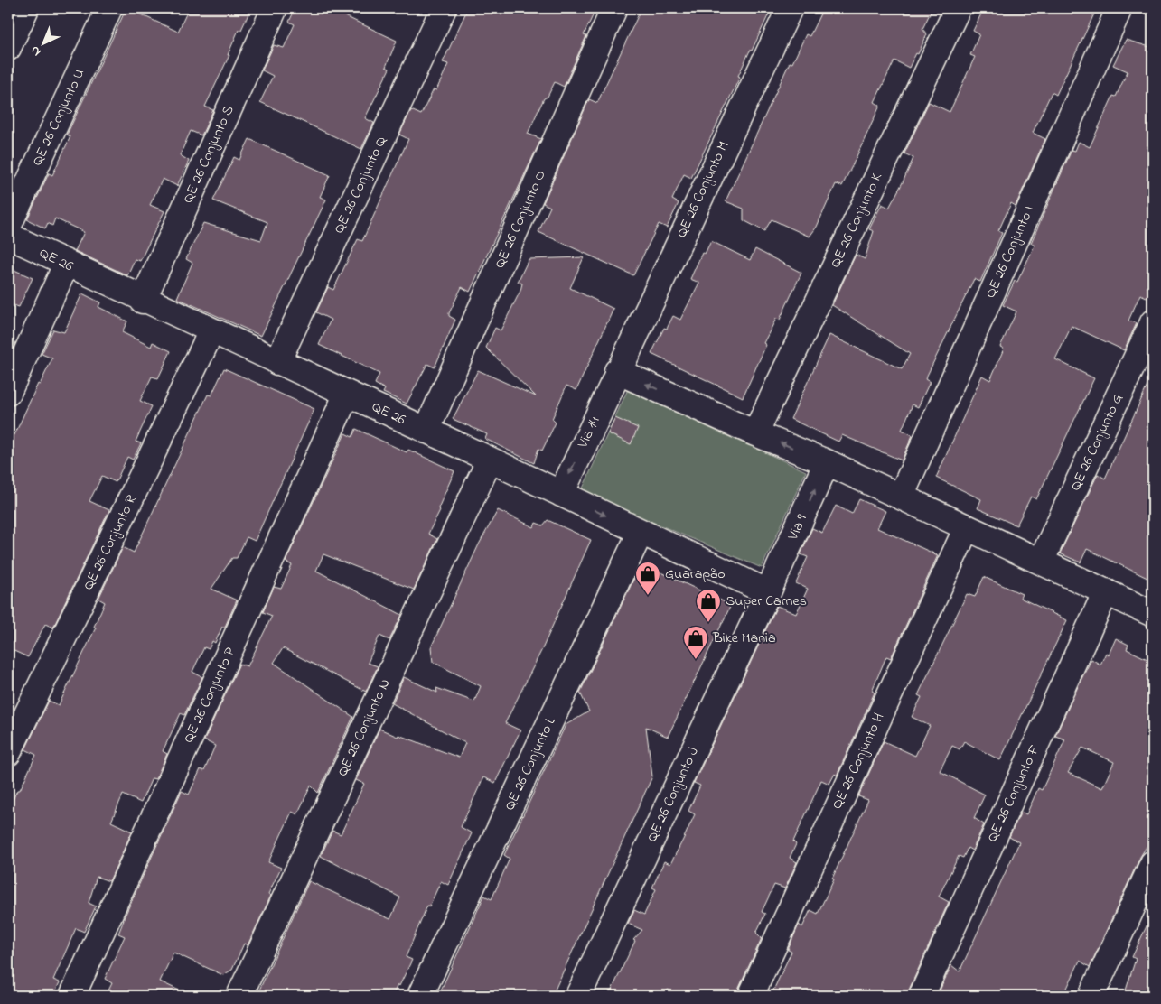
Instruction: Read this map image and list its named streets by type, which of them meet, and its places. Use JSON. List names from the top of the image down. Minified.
{"streets":{"street":["QE 26 Conjunto U","QE 26 Conjunto S","QE 26 Conjunto Q","QE 26 Conjunto M","QE 26 Conjunto O","QE 26 Conjunto K","QE 26 Conjunto I","QE 26","Via 14","QE 26 Conjunto G","Via 9","QE 26 Conjunto R","QE 26 Conjunto P","QE 26 Conjunto N","QE 26 Conjunto H","QE 26 Conjunto L","QE 26 Conjunto F","QE 26 Conjunto J"]},"crossings":[["QE 26 Conjunto S","QE 26"],["QE 26 Conjunto Q","QE 26"],["QE 26 Conjunto M","Via 14"],["QE 26 Conjunto O","QE 26"],["QE 26","Via 14"],["QE 26","Via 9"],["QE 26","QE 26 Conjunto R"],["QE 26","QE 26 Conjunto P"],["QE 26","QE 26 Conjunto N"],["QE 26","QE 26 Conjunto L"],["QE 26","QE 26 Conjunto J"],["Via 9","QE 26 Conjunto J"]],"one_way":["Via 14","Via 9"],"places":{"shop":["Guarapão","Super Carnes","Bike Mania"]},"north":"bottom left"}
